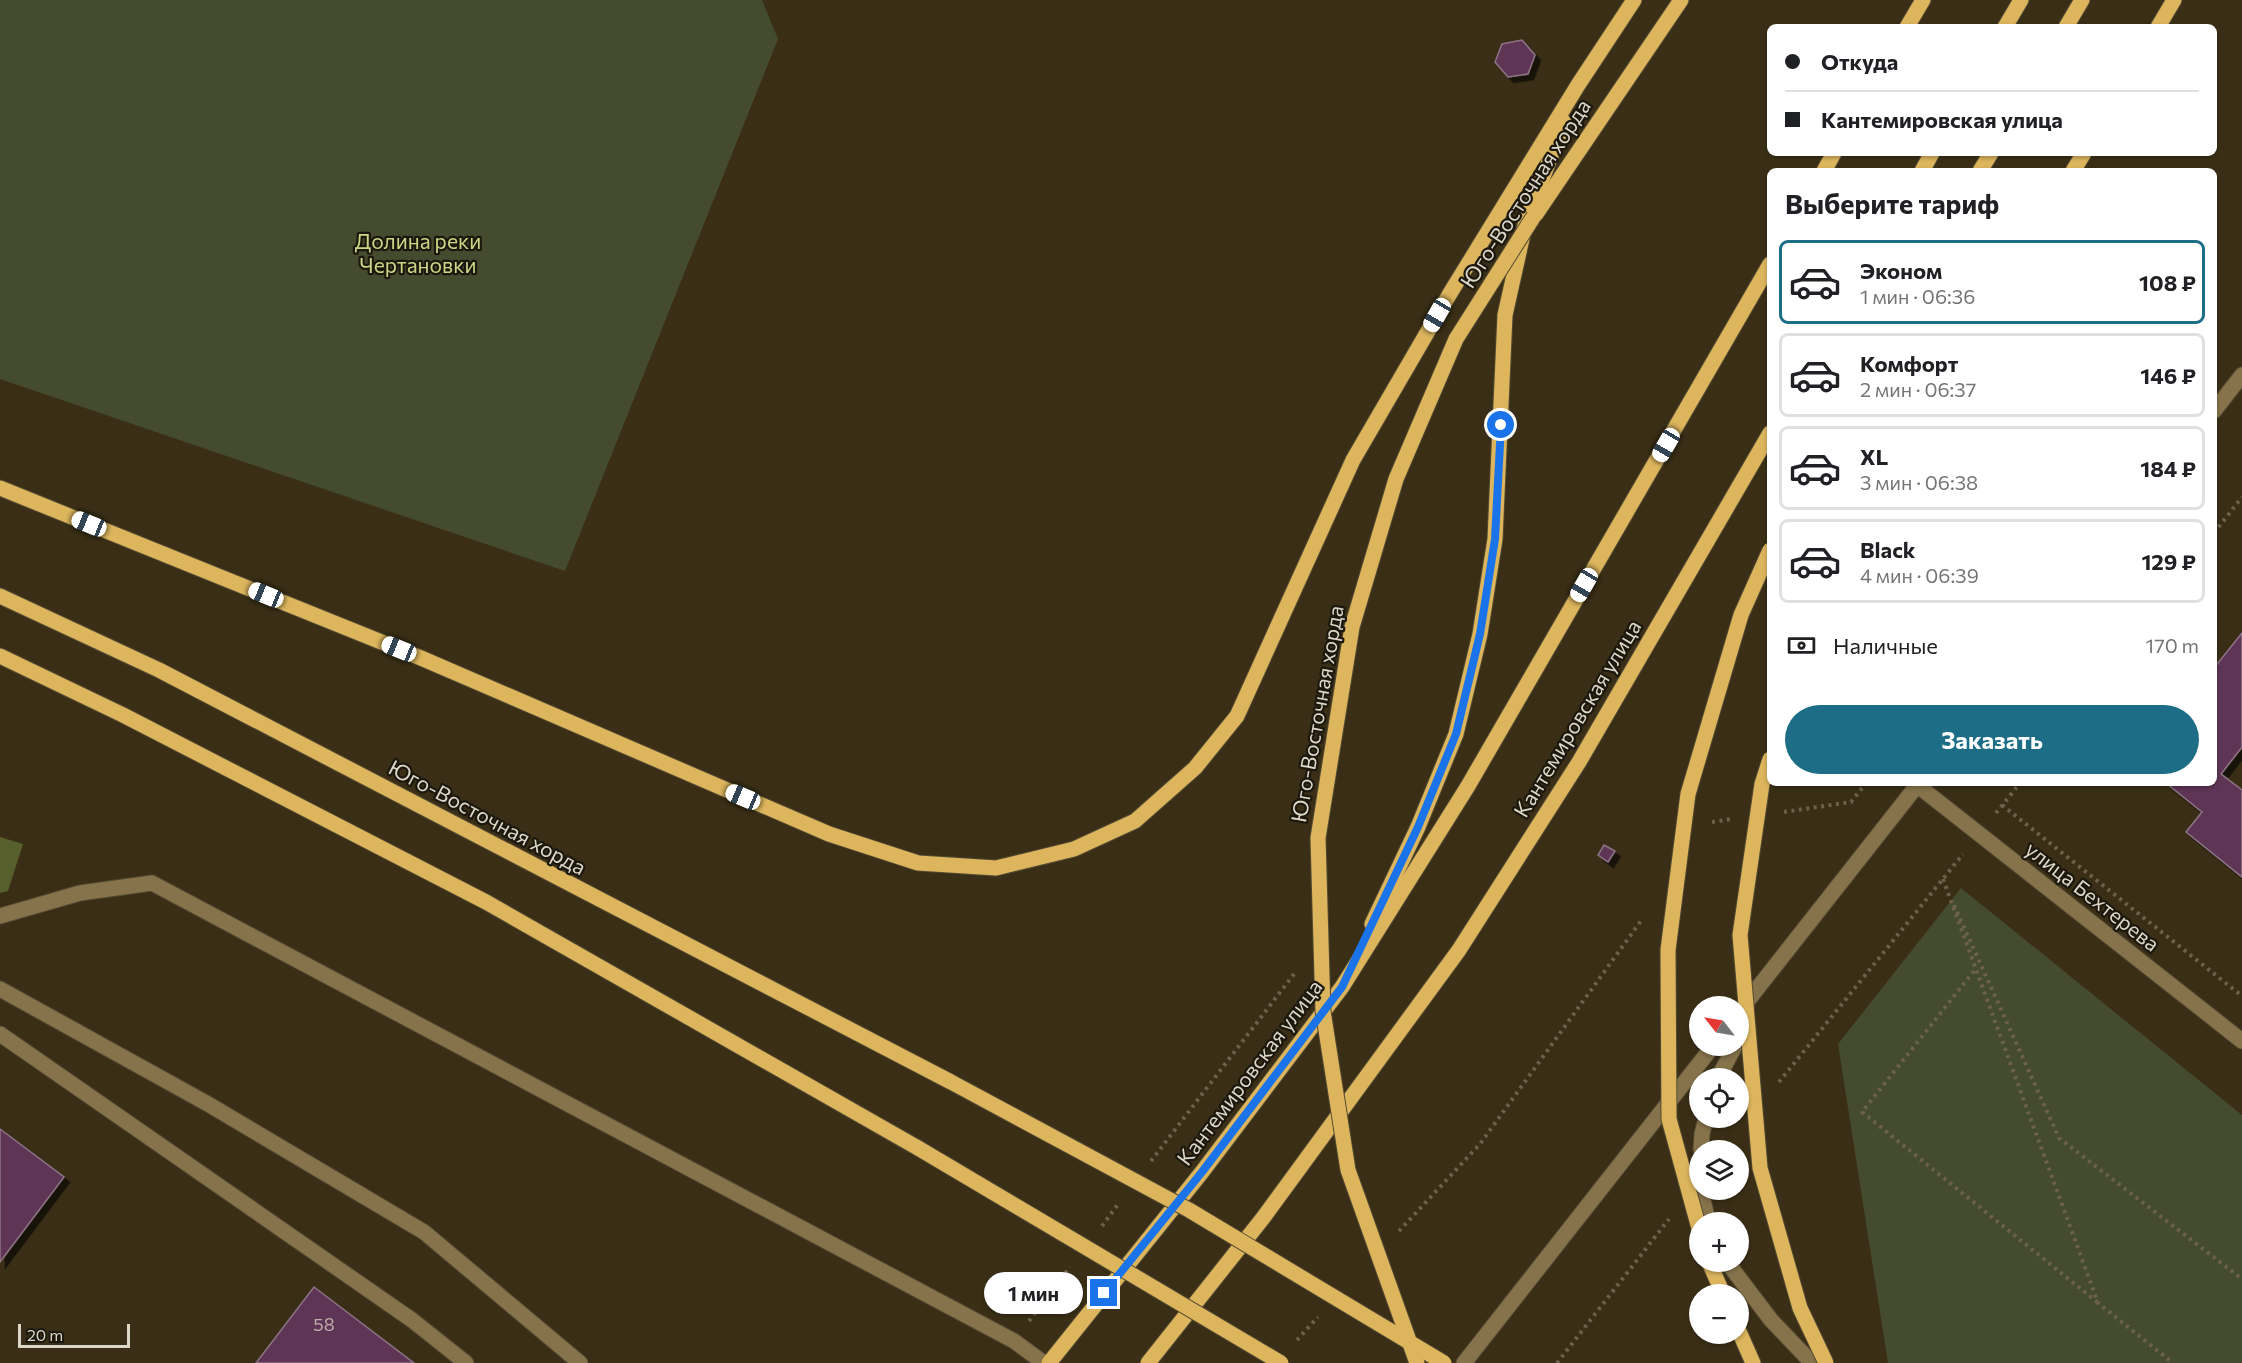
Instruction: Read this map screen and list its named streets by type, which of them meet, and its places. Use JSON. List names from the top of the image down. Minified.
{"streets":{"main road":["Юго-Восточная хорда","Кантемировская улица"],"street":["улица Бехтерева"]},"parks":["Долина реки Чертановки"],"house_numbers":["58"],"scale_bar":"20 m","north":"top left","page":{"banner":["Откуда","Кантемировская улица"],"heading":"Выберите тариф","list":[{"name":"Эконом","note":"1 мин · 06:36","value":"108 ₽"},{"name":"Комфорт","note":"2 мин · 06:37","value":"146 ₽"},{"name":"XL","note":"3 мин · 06:38","value":"184 ₽"},{"name":"Black","note":"4 мин · 06:39","value":"129 ₽"}],"pay":["Наличные","170 m"],"buttons":"Заказать","map_buttons":["+","−"],"bubble":"1 мин","scale":"20 m"}}
